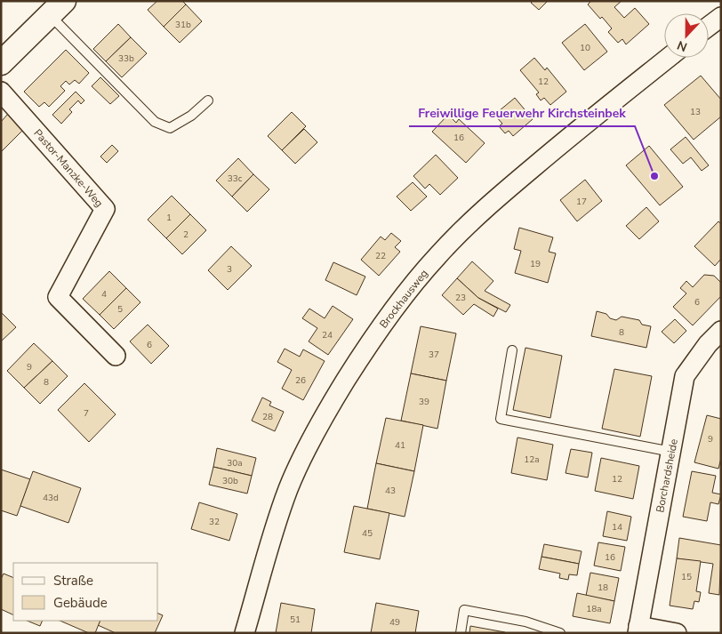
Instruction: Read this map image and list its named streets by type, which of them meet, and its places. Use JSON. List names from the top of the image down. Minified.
{"streets":{"street":["Pastor-Manzke-Weg","Brockhausweg","Borchardsheide"]},"places":["Freiwillige Feuerwehr Kirchsteinbek"],"house_numbers":["31b","10","33b","12","13","16","33c","17","1","2","22","19","3","4","23","6","5","8","24","6","37","9","26","8","39","7","28","9","41","12a","30a","12","30b","43","43d","32","14","45","16","15","18","18a","51","49"],"legend":["Straße","Gebäude"],"north":"bottom"}
